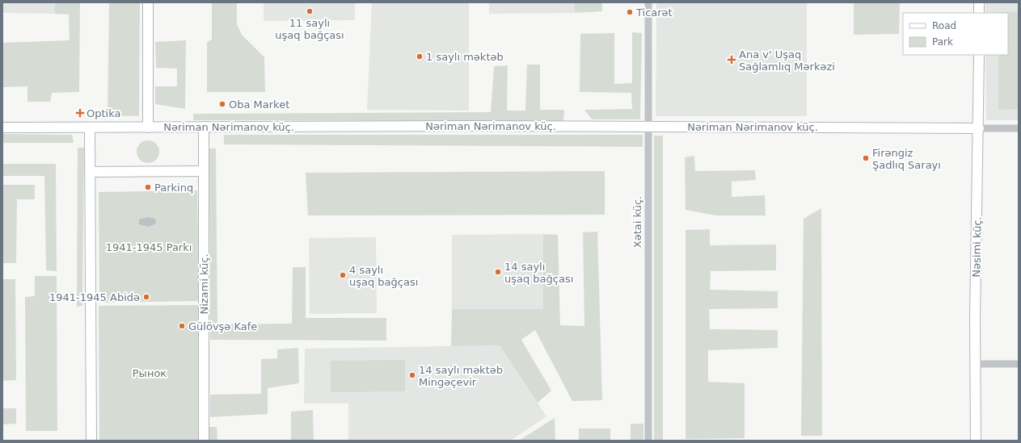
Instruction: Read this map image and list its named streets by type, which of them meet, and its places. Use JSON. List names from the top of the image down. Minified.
{"streets":{"street":["Nəriman Nərimanov küç.","Xətai küç.","Nəsimi küç.","Nizami küç."]},"crossings":[["Nəriman Nərimanov küç.","Xətai küç."],["Nəriman Nərimanov küç.","Nəsimi küç."],["Nəriman Nərimanov küç.","Nizami küç."]],"parks":["1941-1945 Parkı","Рынок"],"places":{"other":["11 saylı uşaq bağçası","Ticarət","1 saylı məktəb","Oba Market","Firəngiz Şadlıq Sarayı","Parkinq","14 saylı uşaq bağçası","4 saylı uşaq bağçası","1941-1945 Abidə","Gülövşə Kafe","14 saylı məktəb Mingəçevir"],"health":["Ana v' Uşaq Sağlamlıq Mərkəzi","Optika"]},"legend":["Road","Park"]}
